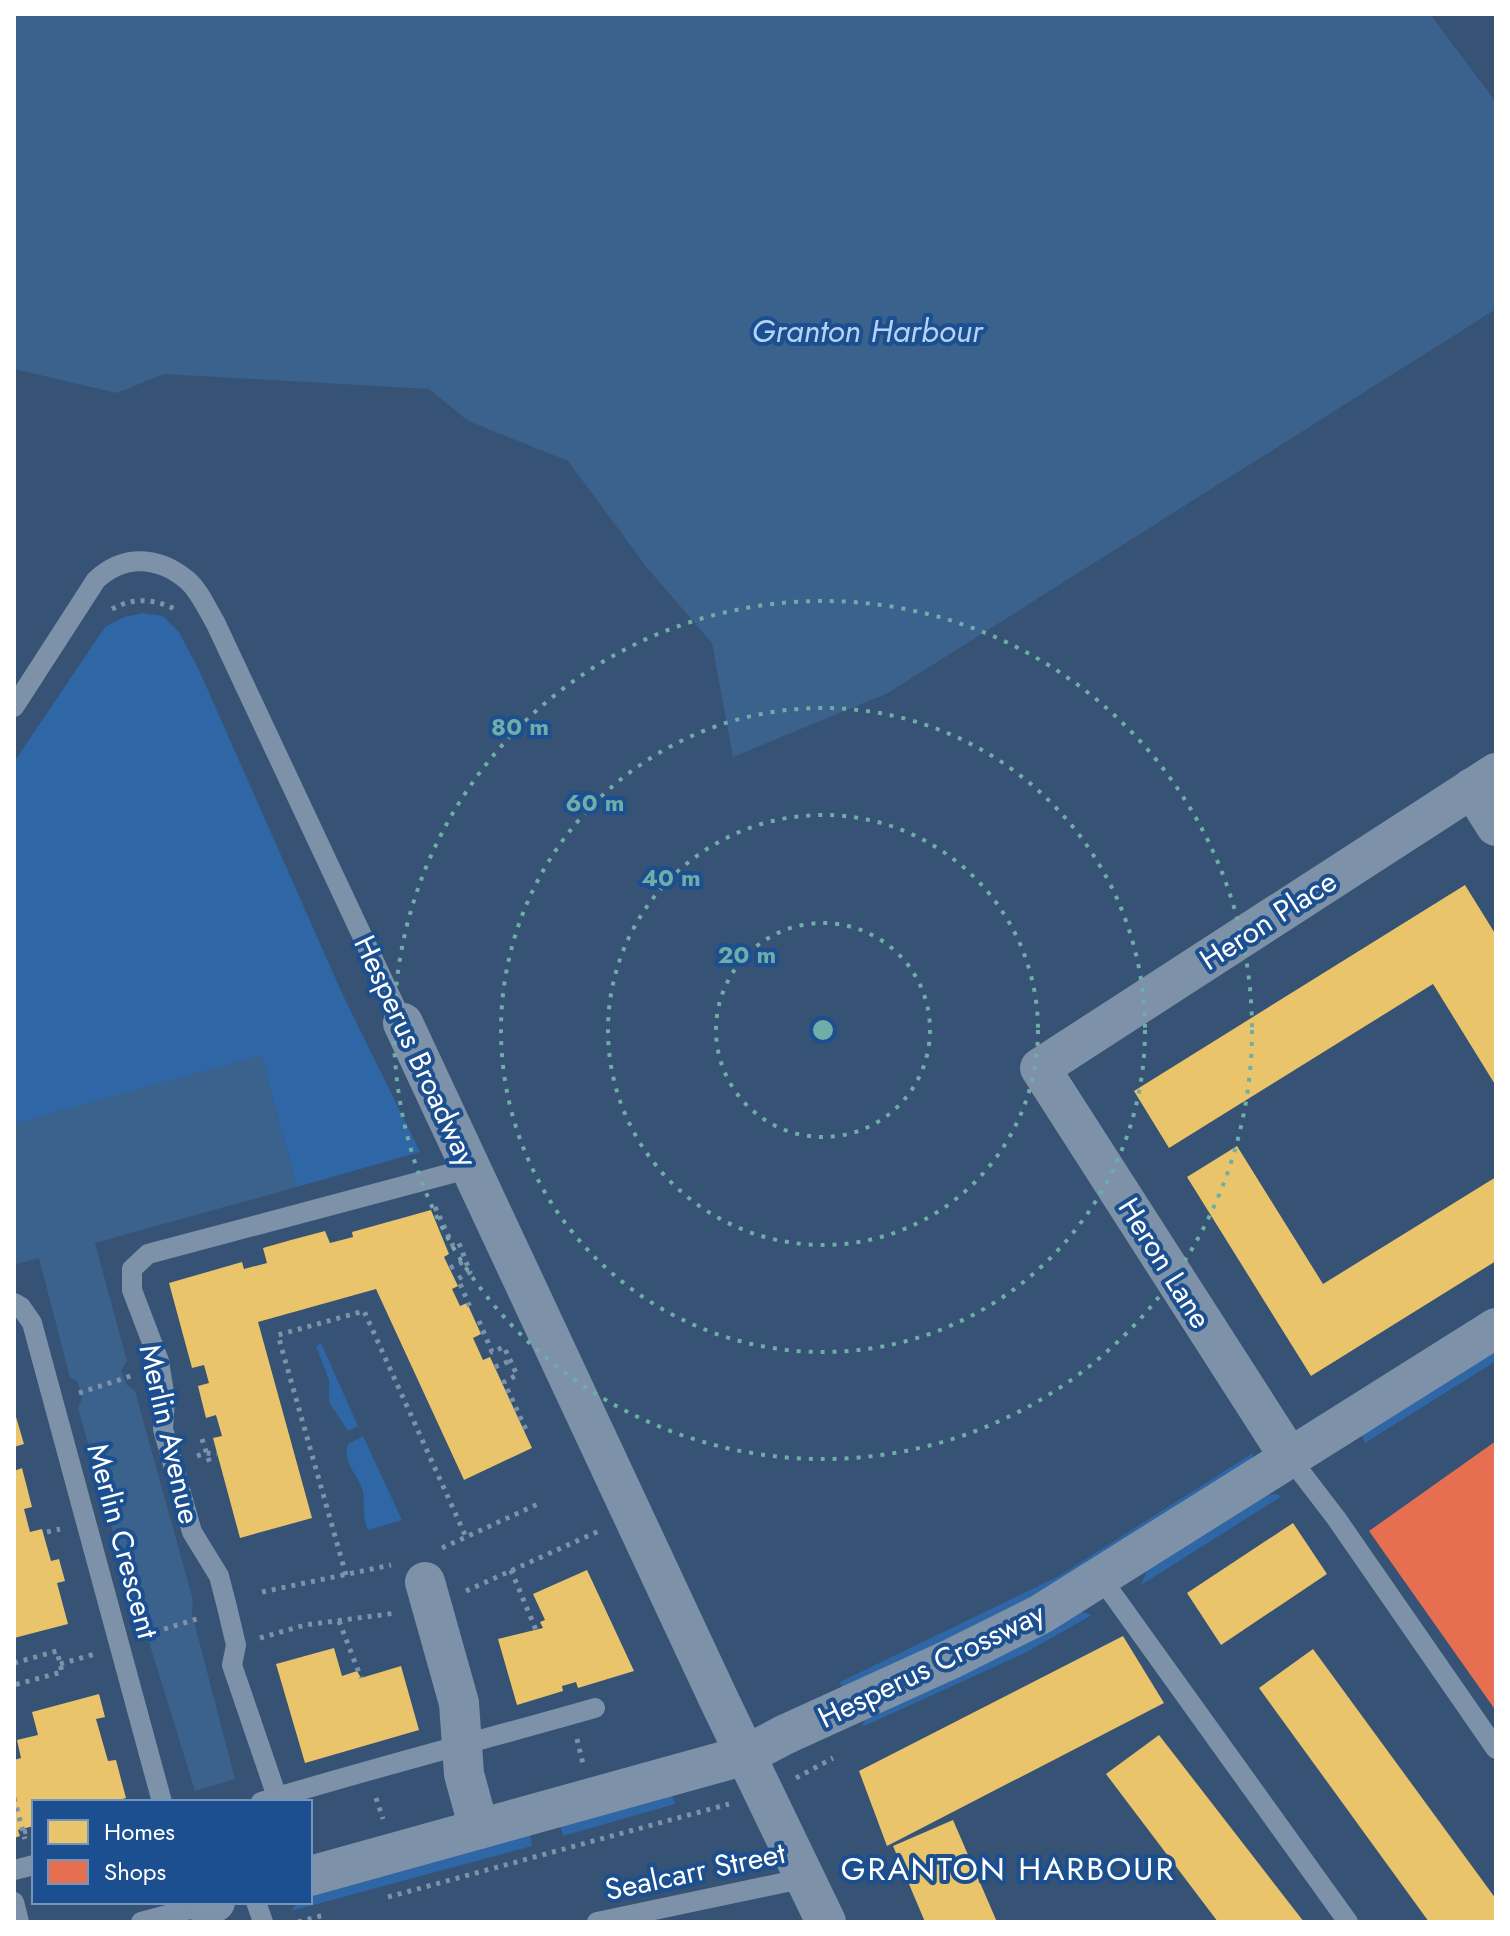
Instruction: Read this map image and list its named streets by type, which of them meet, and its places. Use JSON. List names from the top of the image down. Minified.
{"streets":{"street":["Heron Place","Hesperus Broadway","Heron Lane","Hesperus Crossway"],"lane":["Merlin Avenue","Merlin Crescent","Sealcarr Street"]},"crossings":[["Heron Place","Heron Lane"],["Hesperus Broadway","Merlin Avenue"],["Hesperus Broadway","Hesperus Crossway"],["Hesperus Broadway","Sealcarr Street"],["Heron Lane","Hesperus Crossway"]],"districts":["GRANTON HARBOUR"],"water":["Granton Harbour"],"legend":["Homes","Shops"],"rings":["80 m","60 m","40 m","20 m"]}
